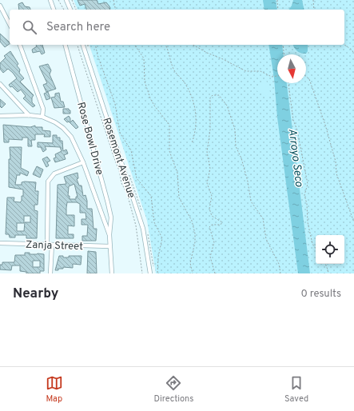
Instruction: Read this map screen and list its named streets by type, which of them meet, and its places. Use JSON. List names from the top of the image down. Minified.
{"streets":{"street":["Rose Bowl Drive","Rosemont Avenue","Zanja Street"]},"crossings":[["Rose Bowl Drive","Zanja Street"]],"water":["Arroyo Seco"],"north":"bottom","page":{"search":"Search here","heading":["Nearby","0 results"],"nav":["Map","Directions","Saved"]}}
